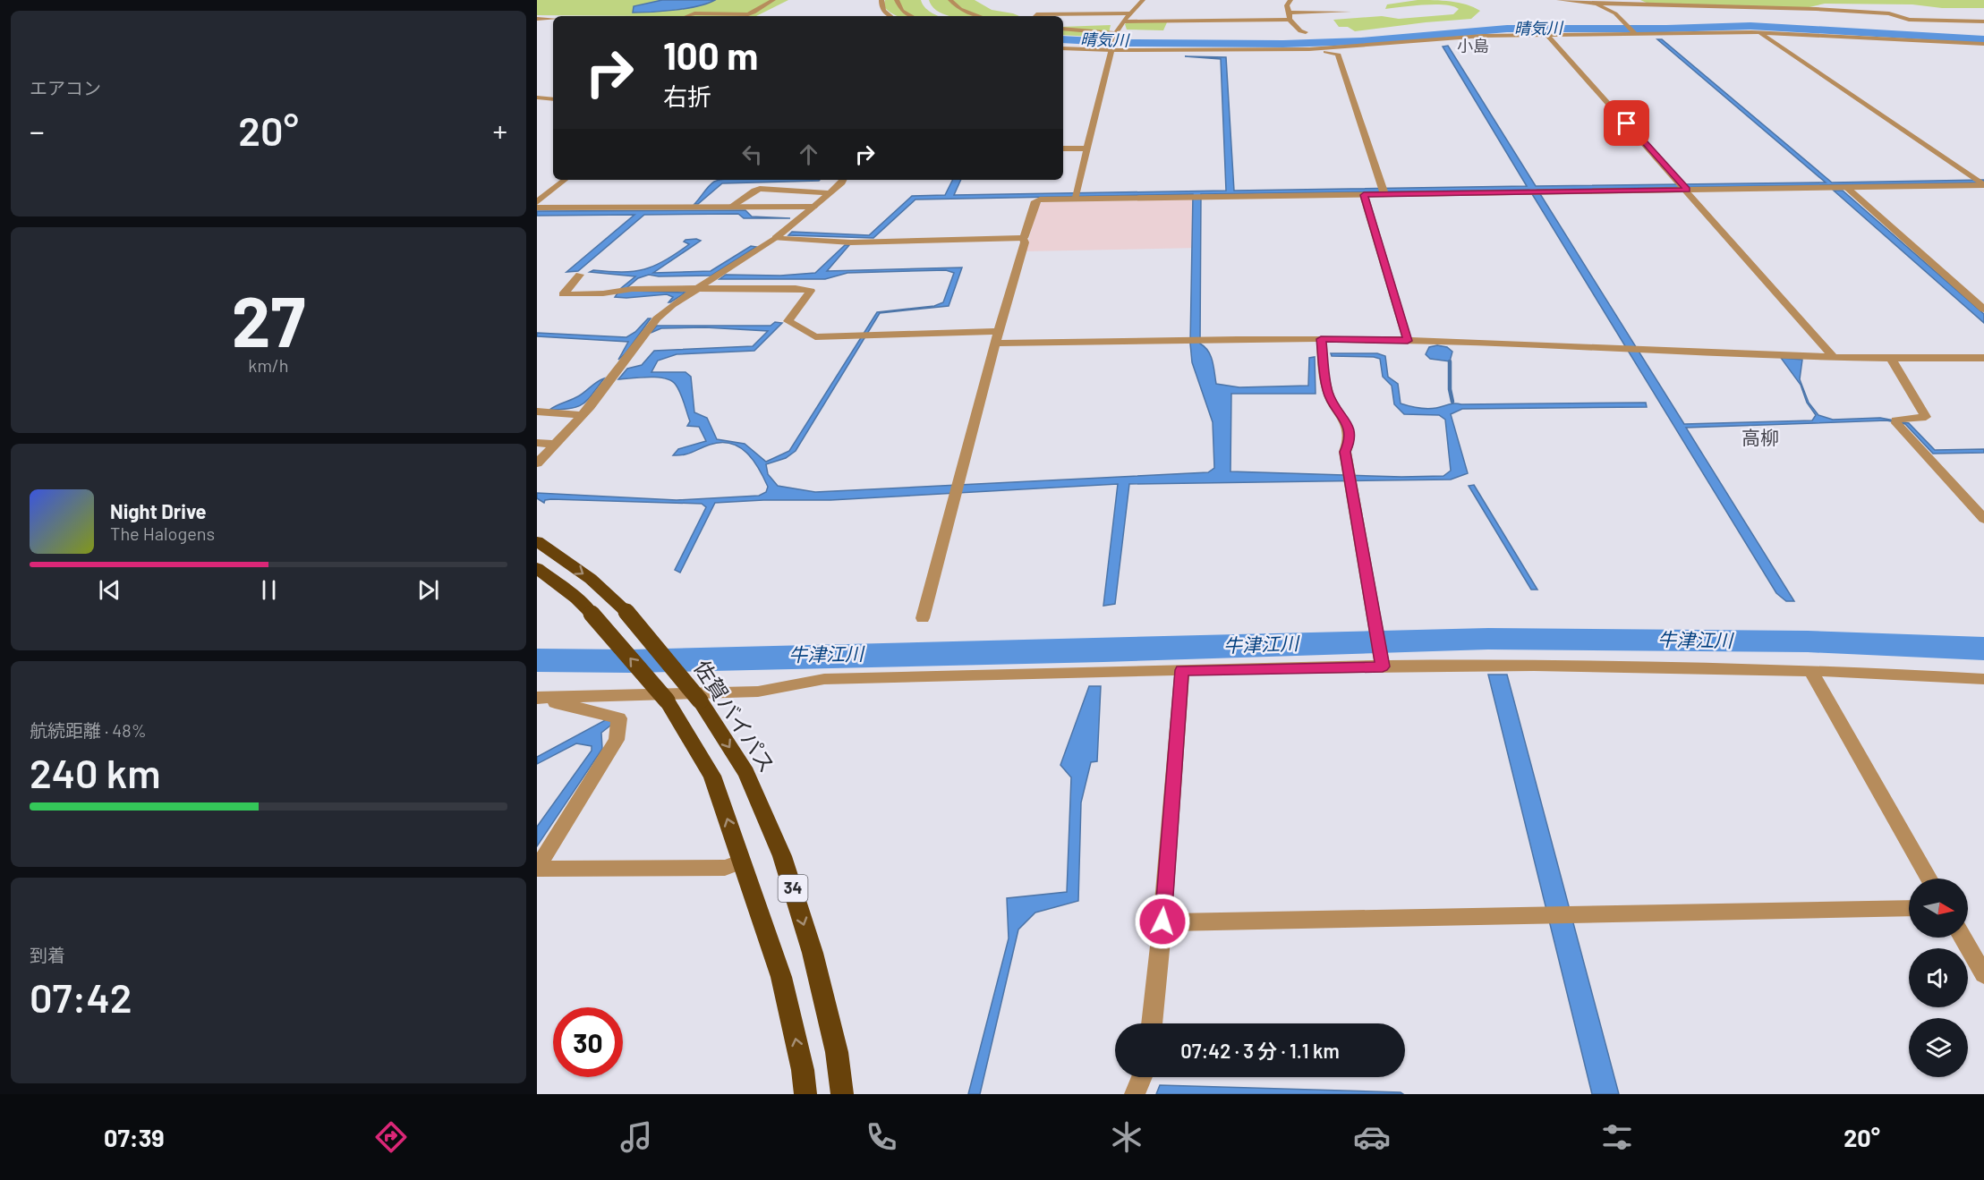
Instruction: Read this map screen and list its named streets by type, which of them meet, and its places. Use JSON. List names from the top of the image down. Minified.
{"streets":{"highway":["佐賀バイパス","34"]},"districts":["小島","高柳"],"water":["晴気川","牛津江川"],"north":"right","page":{"tile":["エアコン",["27","km/h"],["航続距離 · 48%","240 km"],["到着","07:42"]],"turn":["100 m","右折"],"heat":["−","20°","+"],"song":["Night Drive","The Halogens"],"limit":"30","trip":"07:42 · 3 分 · 1.1 km","tabs":["07:39","20°"]}}
